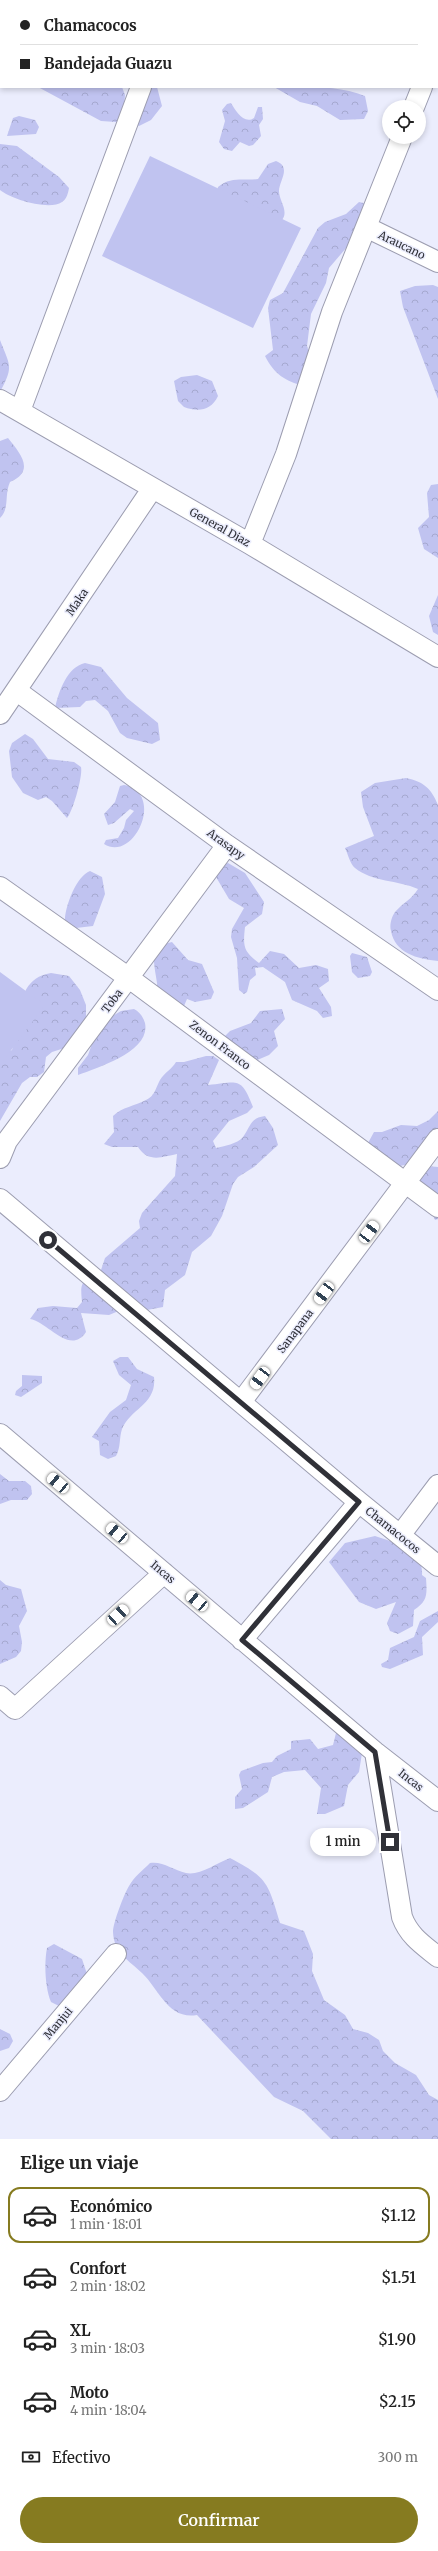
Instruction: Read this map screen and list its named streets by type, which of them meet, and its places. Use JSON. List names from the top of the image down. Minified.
{"streets":{"street":["Araucano","General Diaz","Maka","Arasapy","Toba","Zenon Franco","Sanapana","Chamacocos","Incas","Manjui"]},"crossings":[["General Diaz","Maka"],["Maka","Arasapy"],["Arasapy","Toba"],["Toba","Zenon Franco"],["Zenon Franco","Sanapana"],["Sanapana","Chamacocos"]],"page":{"banner":["Chamacocos","Bandejada Guazu"],"bubble":"1 min","heading":"Elige un viaje","list":[{"name":"Económico","note":"1 min · 18:01","value":"$1.12"},{"name":"Confort","note":"2 min · 18:02","value":"$1.51"},{"name":"XL","note":"3 min · 18:03","value":"$1.90"},{"name":"Moto","note":"4 min · 18:04","value":"$2.15"}],"pay":["Efectivo","300 m"],"buttons":"Confirmar"}}
